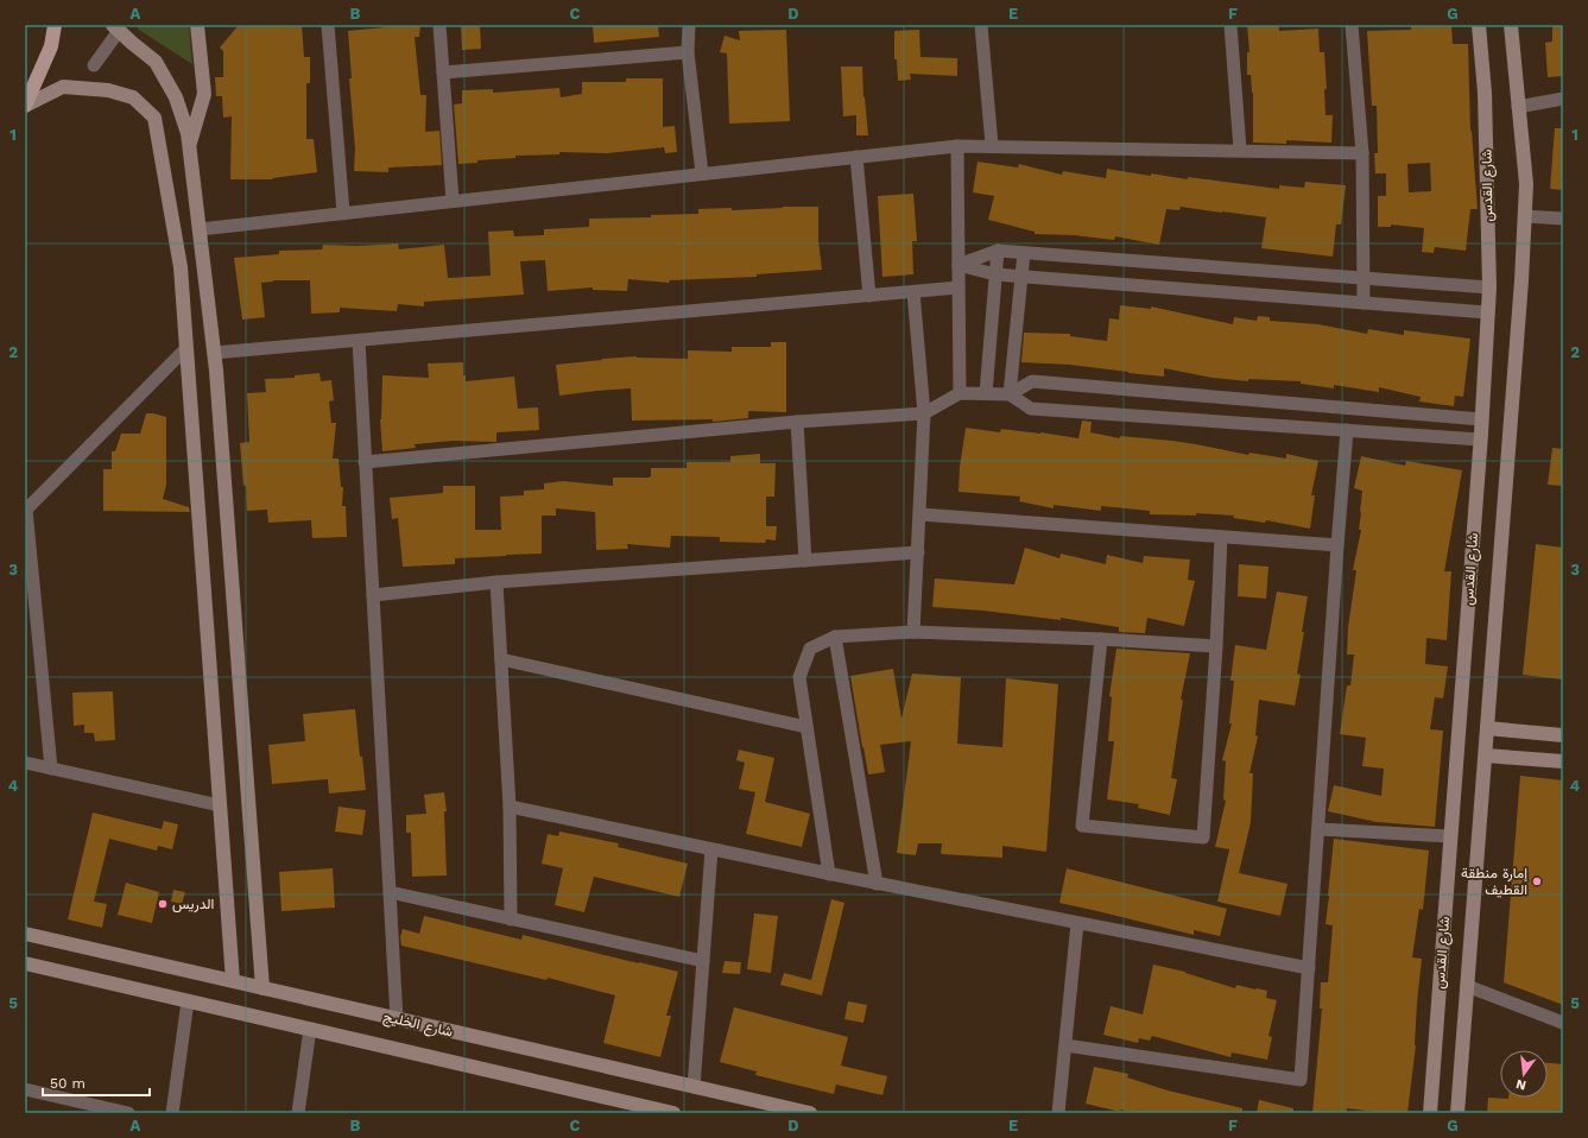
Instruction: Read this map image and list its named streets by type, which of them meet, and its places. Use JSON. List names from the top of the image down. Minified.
{"streets":{"street":["شارع القدس","شارع الخليج"]},"places":["إمارة منطقة القطيف","الدريس"],"scale_bar":"50 m","north":"bottom","grid":{"columns":["A","B","C","D","E","F","G"],"rows":["1","2","3","4","5"]}}
